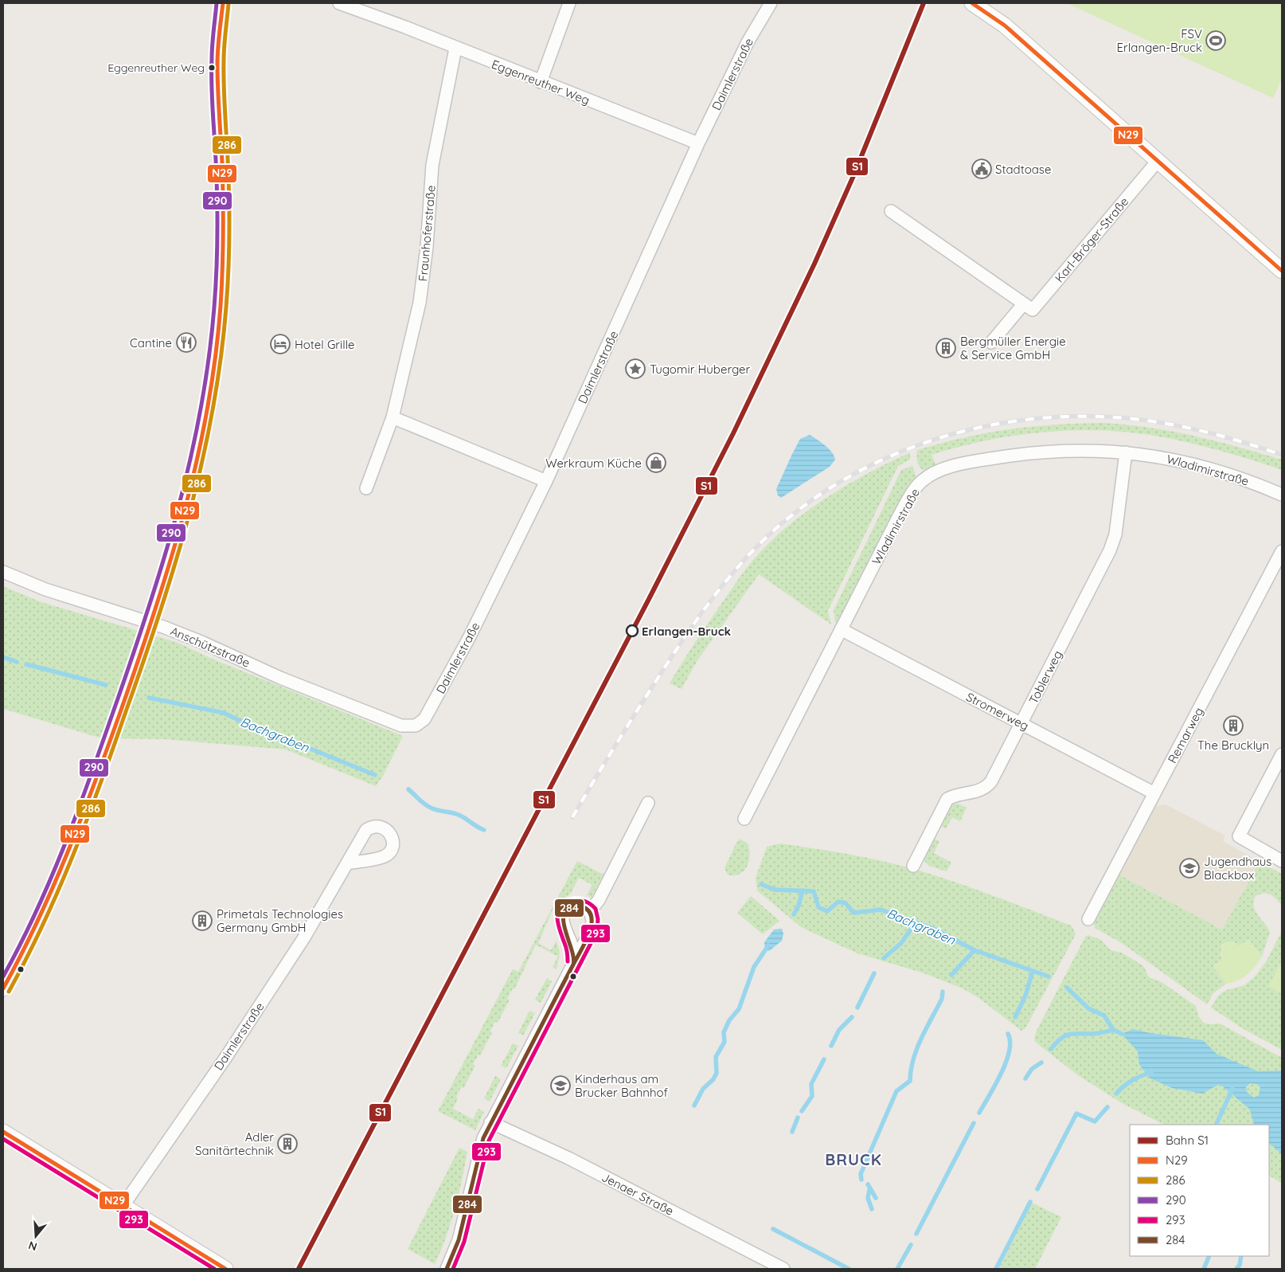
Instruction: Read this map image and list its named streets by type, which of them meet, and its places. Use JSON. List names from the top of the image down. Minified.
{"streets":{"street":["Daimlerstraße","Eggenreuther Weg","Fraunhoferstraße","Karl-Bröger-Straße","Wladimirstraße","Anschützstraße","Toblerweg","Stromerweg","Remarweg","Jenaer Straße"]},"crossings":[["Daimlerstraße","Eggenreuther Weg"],["Daimlerstraße","Anschützstraße"],["Eggenreuther Weg","Fraunhoferstraße"],["Wladimirstraße","Toblerweg"],["Wladimirstraße","Stromerweg"],["Toblerweg","Stromerweg"],["Stromerweg","Remarweg"]],"districts":["BRUCK"],"water":["Bachgraben"],"places":{"sports":["FSV Erlangen-Bruck"],"other":["Eggenreuther Weg","Erlangen-Bruck"],"public building":["Stadtoase"],"restaurant":["Cantine"],"hotel":["Hotel Grille"],"building":["Bergmüller Energie & Service GmbH","The Brucklyn","Primetals Technologies Germany GmbH","Adler Sanitärtechnik"],"place":["Tugomir Huberger"],"shop":["Werkraum Küche"],"school or university":["Jugendhaus Blackbox","Kinderhaus am Brucker Bahnhof"]},"lines":["rail line S1","transit line N29","transit line 290","transit line 286","transit line 293","transit line 284"],"legend":["Bahn S1","N29","286","290","293","284"],"north":"bottom"}
